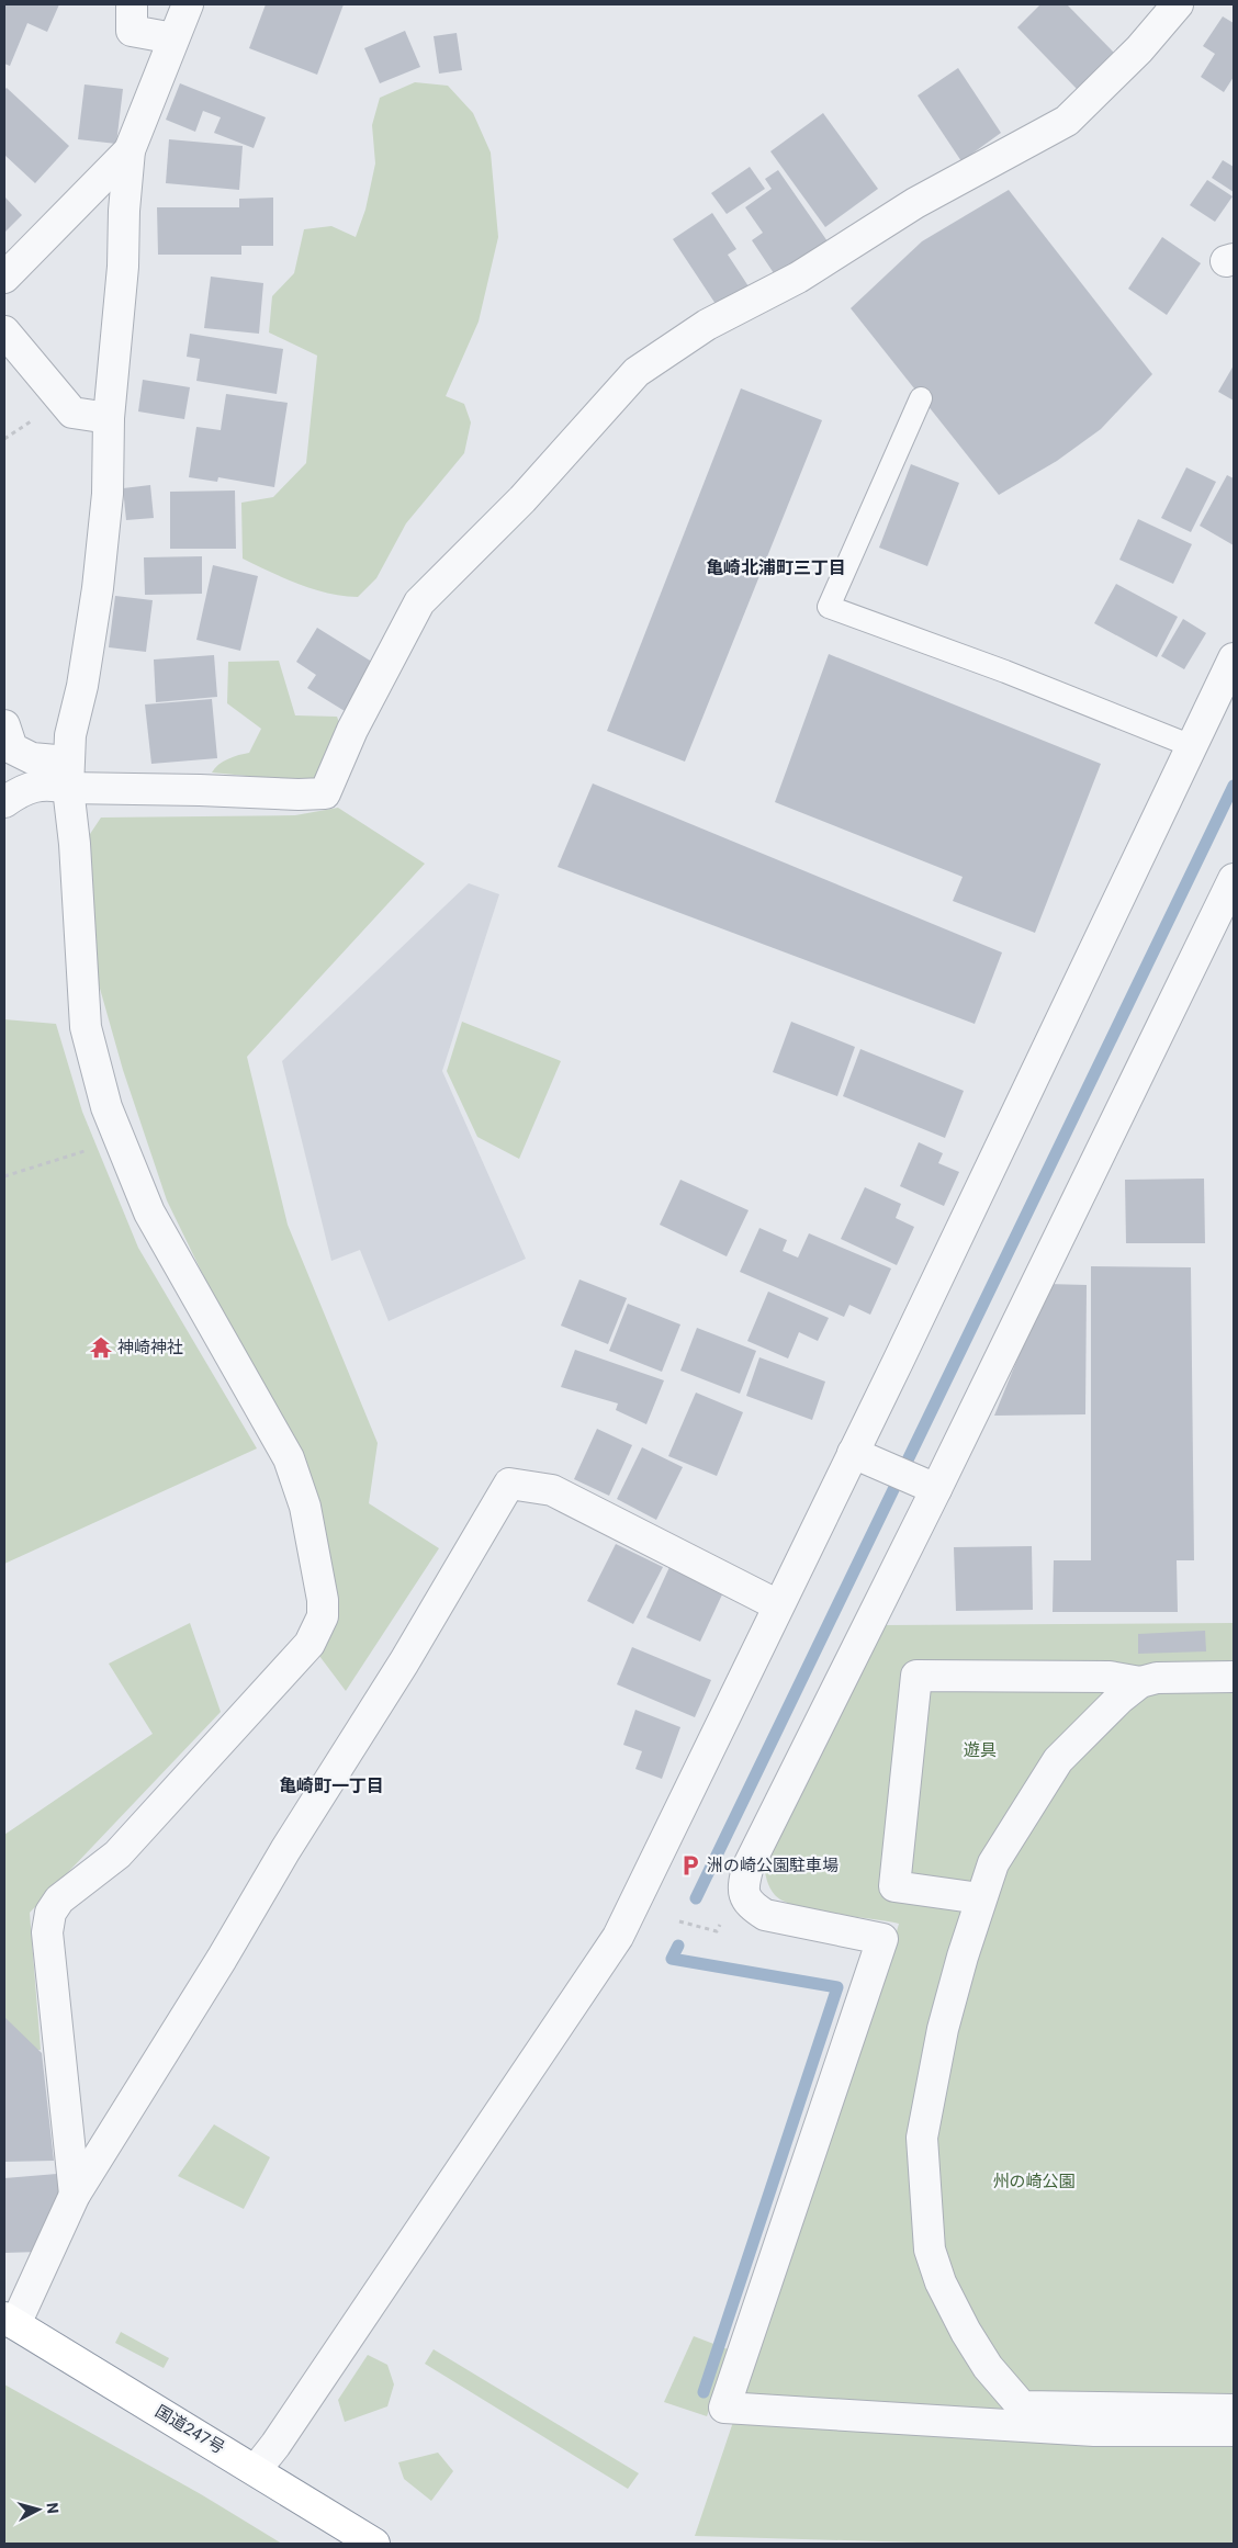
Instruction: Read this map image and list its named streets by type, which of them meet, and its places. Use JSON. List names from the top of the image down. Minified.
{"streets":{"highway":["国道247号"]},"districts":["亀崎北浦町三丁目","亀崎町一丁目"],"parks":["遊具","州の崎公園"],"places":{"temple":["神崎神社"],"parking":["洲の崎公園駐車場"]},"north":"right"}
